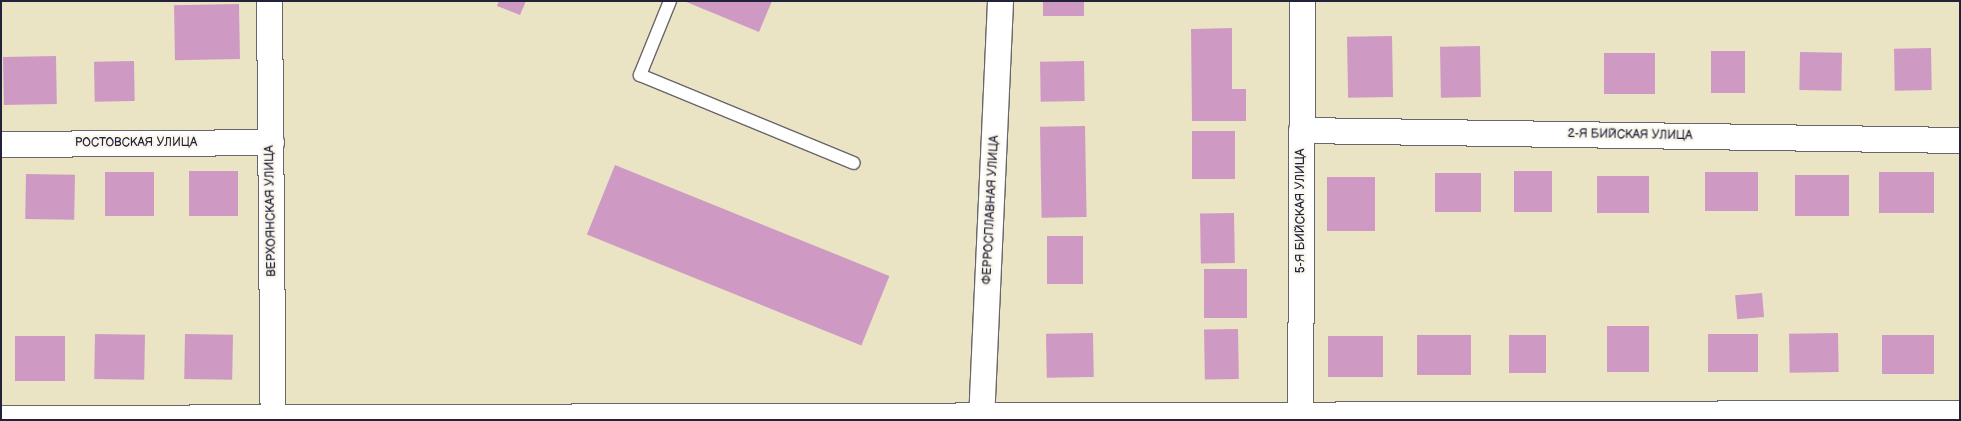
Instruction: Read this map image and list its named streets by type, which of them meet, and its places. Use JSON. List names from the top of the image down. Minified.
{"streets":{"street":["2-Я БИЙСКАЯ УЛИЦА","РОСТОВСКАЯ УЛИЦА","ФЕРРОСПЛАВНАЯ УЛИЦА","ВЕРХОЯНСКАЯ УЛИЦА","5-Я БИЙСКАЯ УЛИЦА"]},"crossings":[["2-Я БИЙСКАЯ УЛИЦА","5-Я БИЙСКАЯ УЛИЦА"],["РОСТОВСКАЯ УЛИЦА","ВЕРХОЯНСКАЯ УЛИЦА"]]}
